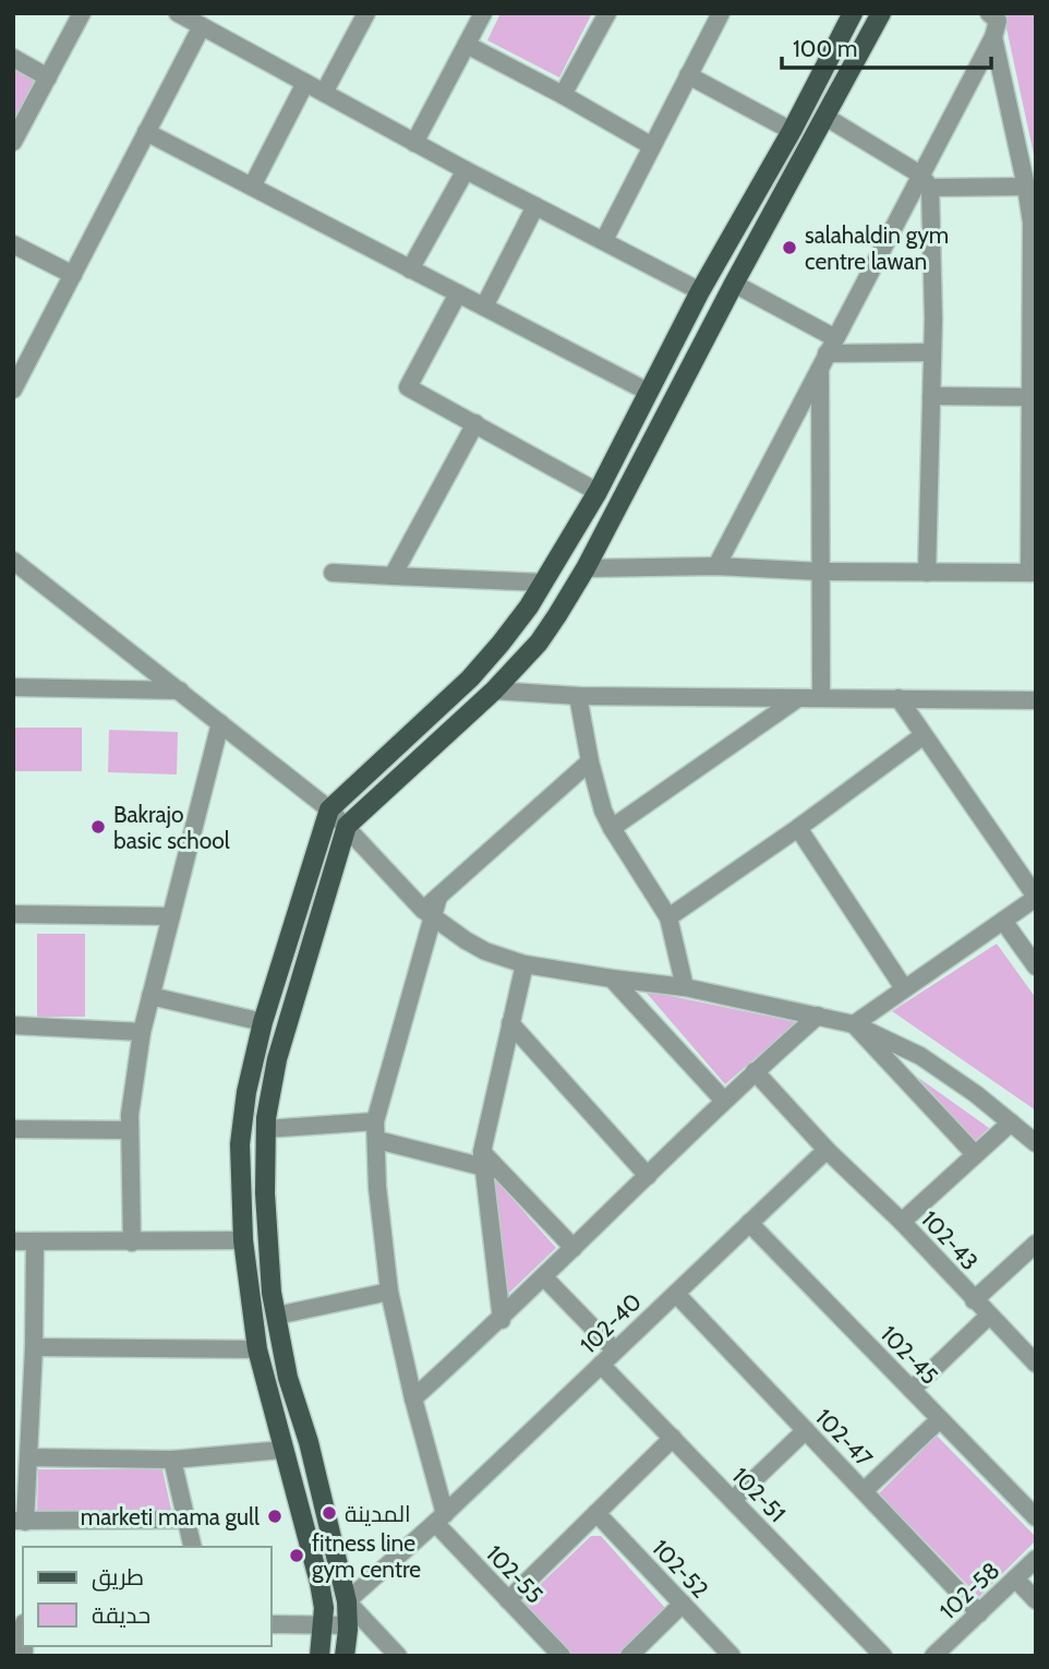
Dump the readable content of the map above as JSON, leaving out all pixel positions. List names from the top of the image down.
{
  "streets": {
    "street": [
      "102-43",
      "102-40",
      "102-45",
      "102-47",
      "102-51",
      "102-52",
      "102-55",
      "102-58"
    ]
  },
  "crossings": [
    ["102-43", "102-40"],
    ["102-40", "102-45"],
    ["102-40", "102-47"],
    ["102-40", "102-51"],
    ["102-40", "102-55"],
    ["102-47", "102-58"]
  ],
  "places": [
    "salahaldin gym centre lawan",
    "Bakrajo basic school",
    "المدينة",
    "marketi mama gull",
    "fitness line gym centre"
  ],
  "legend": ["طريق", "حديقة"],
  "scale_bar": "100 m"
}
